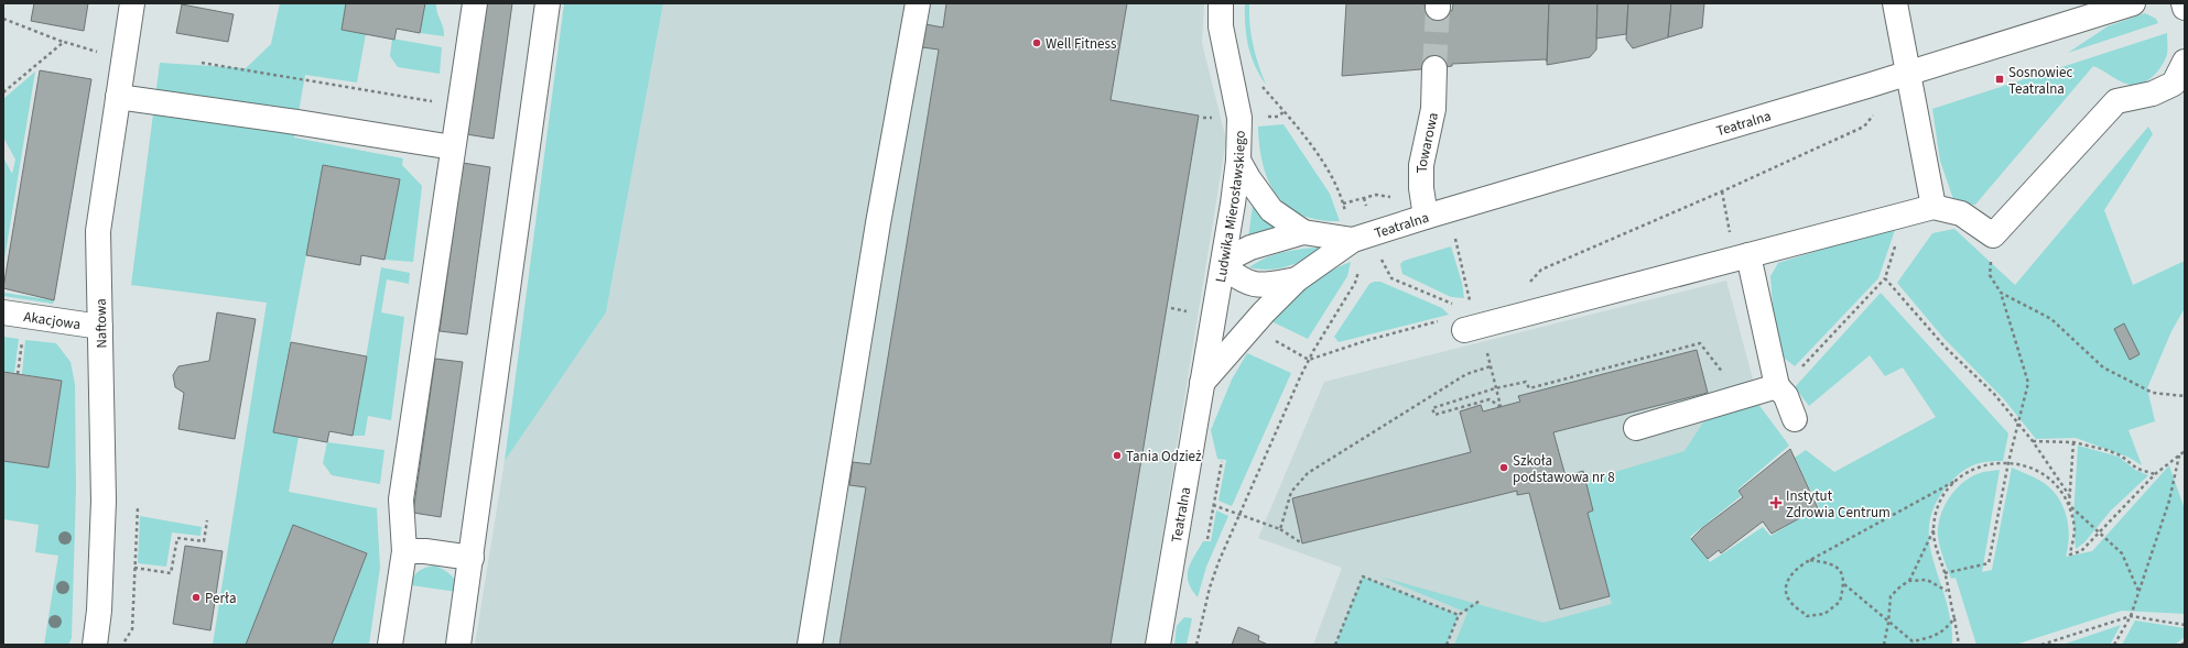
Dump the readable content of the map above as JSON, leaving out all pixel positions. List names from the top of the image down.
{
  "streets": {
    "street": [
      "Teatralna",
      "Towarowa",
      "Ludwika Mierosławskiego",
      "Akacjowa",
      "Naftowa"
    ]
  },
  "crossings": [
    ["Teatralna", "Towarowa"],
    ["Teatralna", "Ludwika Mierosławskiego"],
    ["Akacjowa", "Naftowa"]
  ],
  "places": {
    "other": [
      "Well Fitness",
      "Tania Odzież",
      "Szkoła podstawowa nr 8",
      "Perła"
    ],
    "transit": ["Sosnowiec Teatralna"],
    "health": ["Instytut Zdrowia Centrum"]
  }
}
